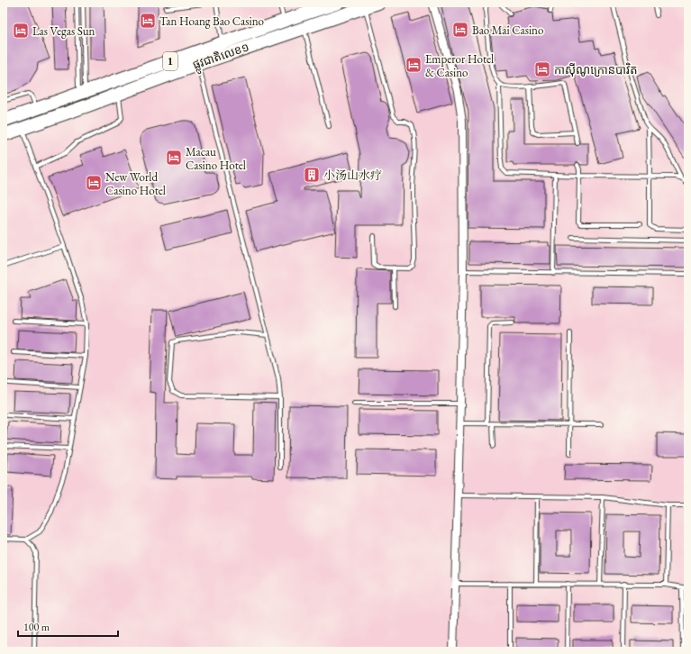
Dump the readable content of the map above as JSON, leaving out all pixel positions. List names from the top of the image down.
{
  "streets": {
    "highway": ["ផ្លូវជាតិលេខ១", "1"]
  },
  "places": {
    "hotel": [
      "Tan Hoang Bao Casino",
      "Bao Mai Casino",
      "Las Vegas Sun",
      "Emperor Hotel & Casino",
      "កាស៊ីណូក្រោនបាវិត",
      "Macau Casino Hotel",
      "New World Casino Hotel"
    ],
    "building": ["小汤山水疗"]
  },
  "scale_bar": "100 m"
}
